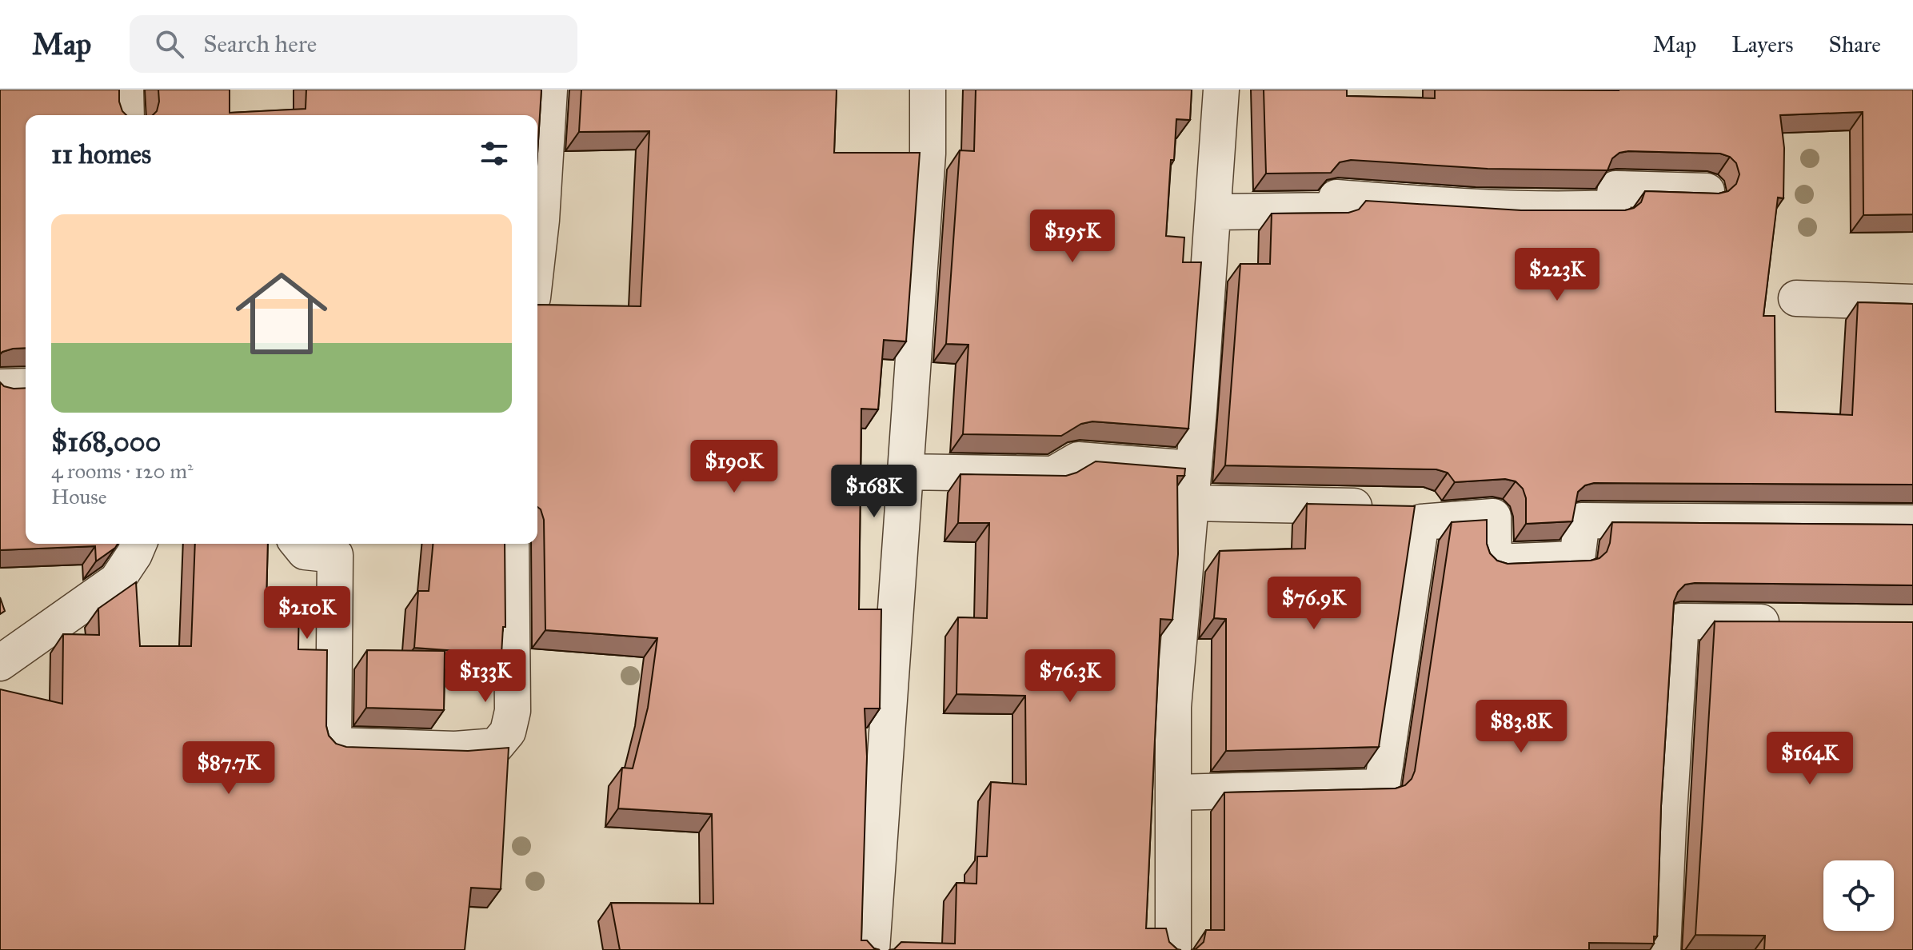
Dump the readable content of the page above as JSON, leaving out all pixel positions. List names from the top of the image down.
{
  "page": {
    "header": "Map",
    "search": "Search here",
    "nav": ["Map", "Layers", "Share"],
    "heading": "11 homes",
    "list": [
      {
        "name": "$168,000",
        "note": "4 rooms · 120 m² · House"
      }
    ],
    "price": [
      "$195K",
      "$223K",
      "$190K",
      "$168K",
      "$76.9K",
      "$210K",
      "$133K",
      "$76.3K",
      "$83.8K",
      "$164K",
      "$87.7K"
    ]
  }
}
